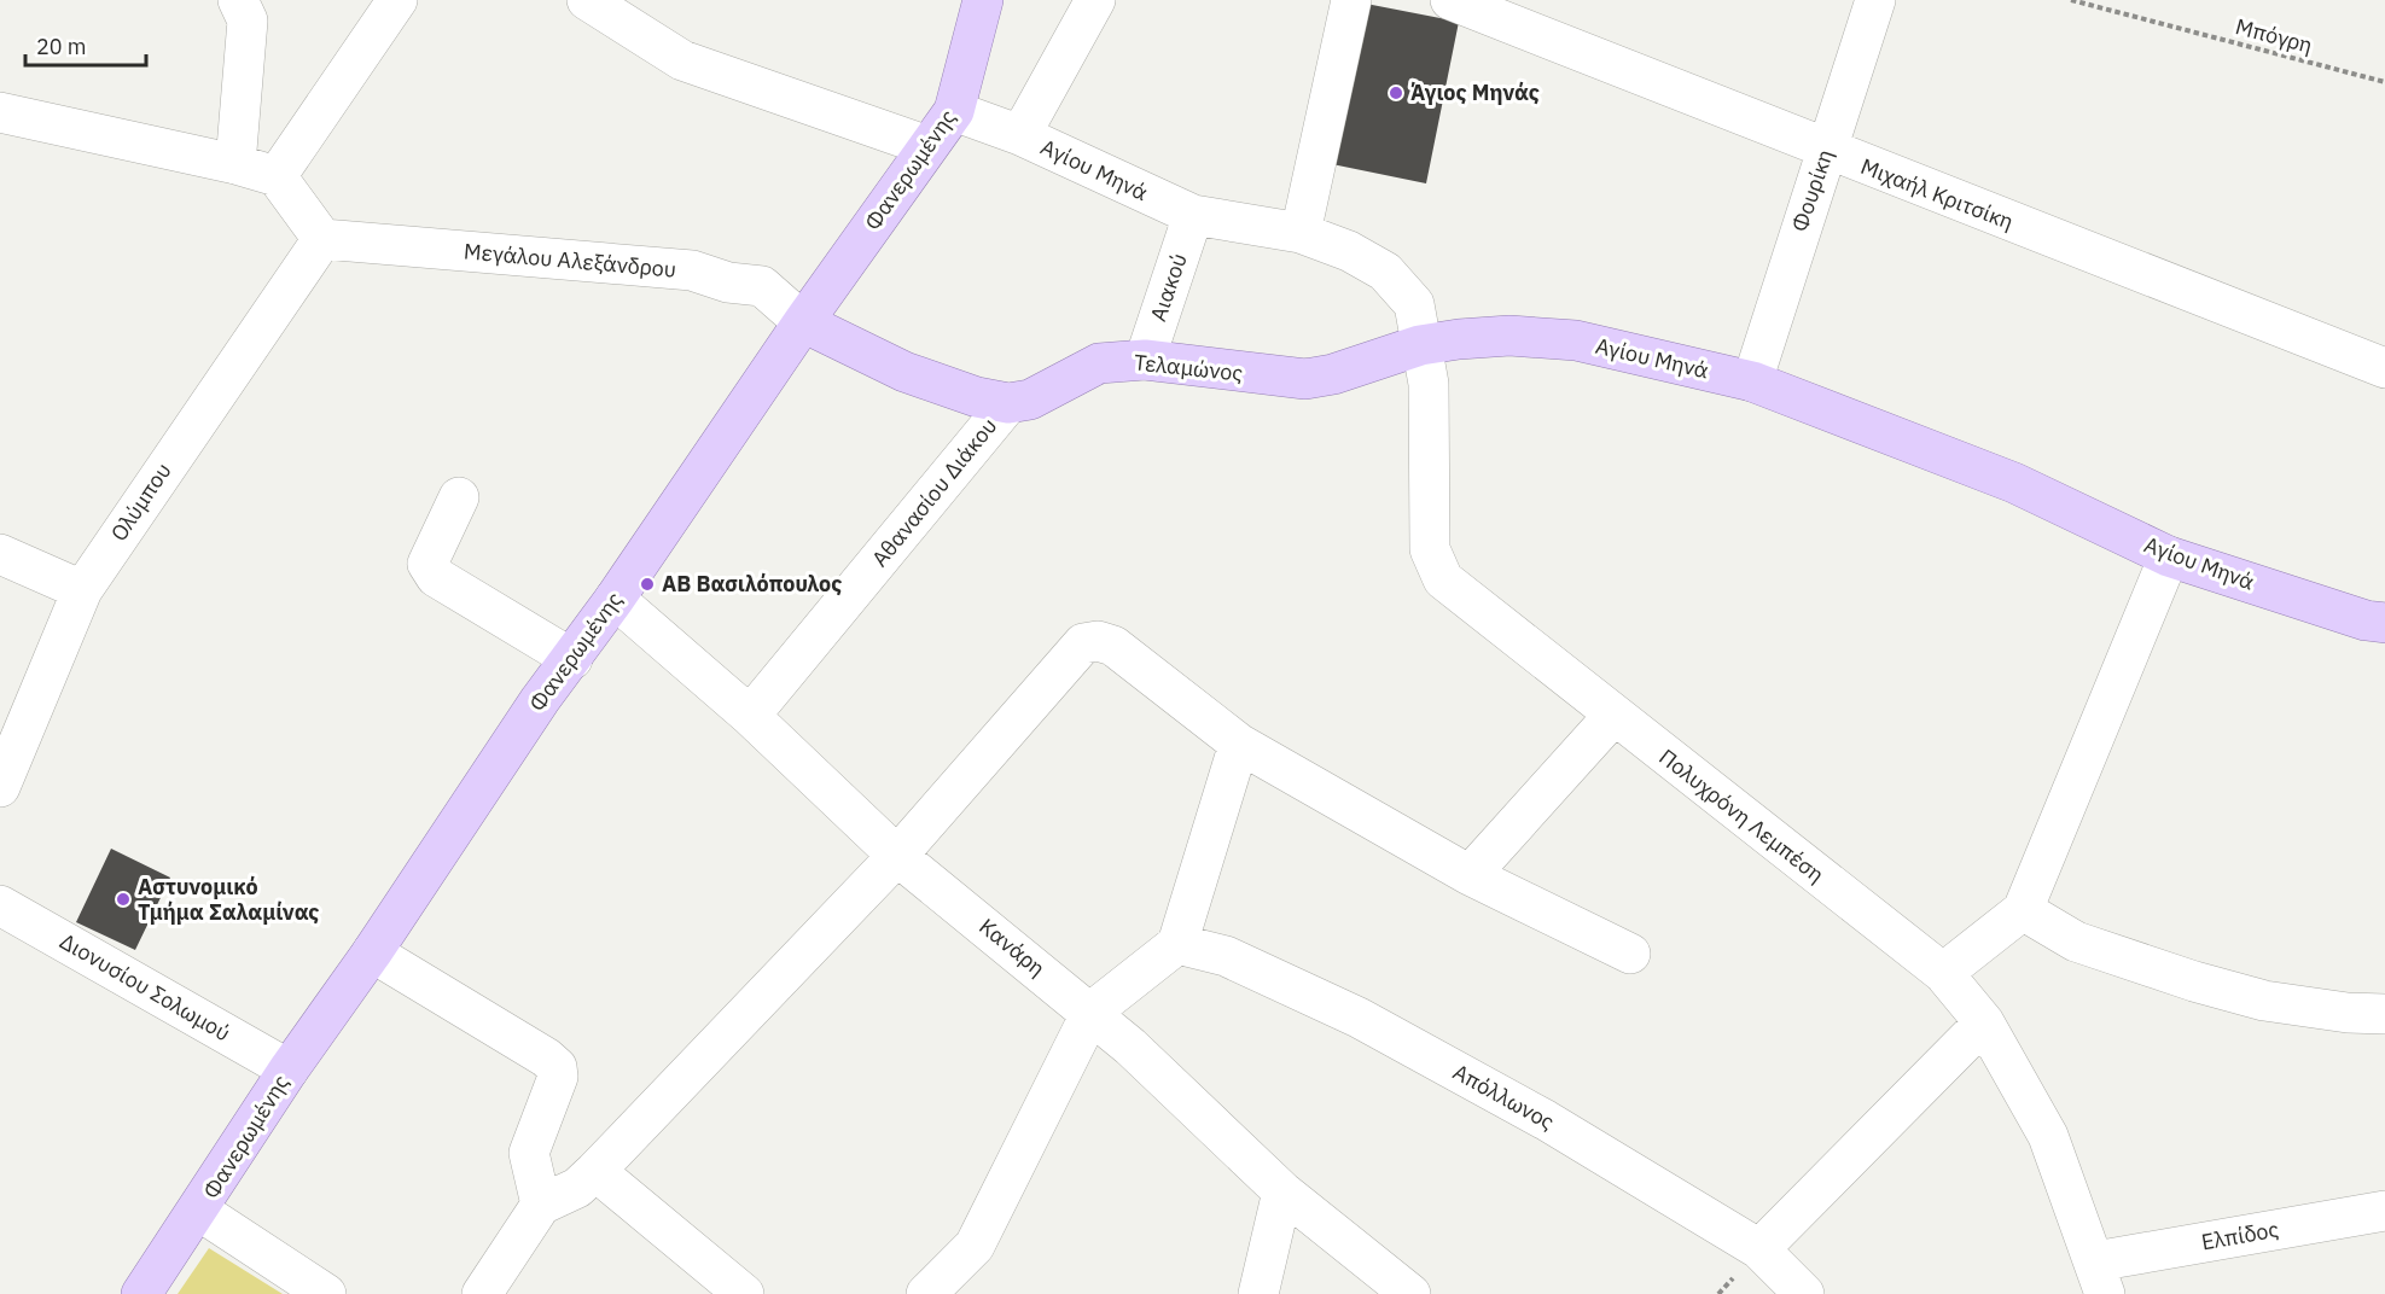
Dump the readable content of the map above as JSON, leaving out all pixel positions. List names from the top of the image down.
{
  "streets": {
    "main road": ["Φανερωμένης", "Αγίου Μηνά", "Τελαμώνος"],
    "street": [
      "Φουρίκη",
      "Μιχαήλ Κριτσίκη",
      "Μεγάλου Αλεξάνδρου",
      "Αιακού",
      "Αθανασίου Διάκου",
      "Ολύμπου",
      "Πολυχρόνη Λεμπέση",
      "Κανάρη",
      "Διονυσίου Σολωμού",
      "Απόλλωνος",
      "Ελπίδος"
    ],
    "path": ["Μπόγρη"]
  },
  "crossings": [
    ["Φανερωμένης", "Αγίου Μηνά"],
    ["Φανερωμένης", "Μεγάλου Αλεξάνδρου"],
    ["Φανερωμένης", "Κανάρη"],
    ["Φανερωμένης", "Διονυσίου Σολωμού"],
    ["Αγίου Μηνά", "Φουρίκη"],
    ["Αγίου Μηνά", "Αιακού"],
    ["Αγίου Μηνά", "Τελαμώνος"],
    ["Αγίου Μηνά", "Πολυχρόνη Λεμπέση"],
    ["Φουρίκη", "Μιχαήλ Κριτσίκη"],
    ["Μεγάλου Αλεξάνδρου", "Ολύμπου"],
    ["Αιακού", "Τελαμώνος"],
    ["Τελαμώνος", "Αθανασίου Διάκου"],
    ["Τελαμώνος", "Πολυχρόνη Λεμπέση"],
    ["Αθανασίου Διάκου", "Κανάρη"],
    ["Πολυχρόνη Λεμπέση", "Ελπίδος"]
  ],
  "places": ["Άγιος Μηνάς", "ΑΒ Βασιλόπουλος", "Αστυνομικό Τμήμα Σαλαμίνας"],
  "scale_bar": "20 m"
}
